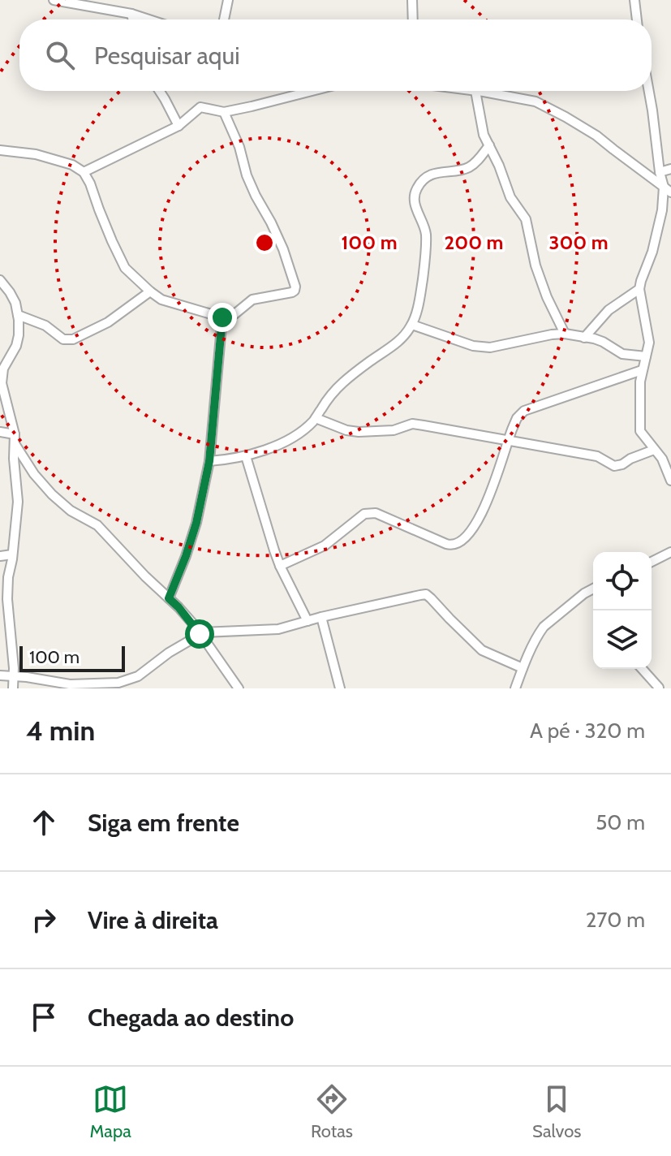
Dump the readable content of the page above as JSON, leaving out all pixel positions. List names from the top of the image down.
{
  "scale_bar": "100 m",
  "page": {
    "search": "Pesquisar aqui",
    "scale": "100 m",
    "heading": ["4 min", "A pé · 320 m"],
    "list": [
      ["Siga em frente", "50 m"],
      ["Vire à direita", "270 m"],
      "Chegada ao destino"
    ],
    "nav": ["Mapa", "Rotas", "Salvos"]
  },
  "rings": ["100 m", "200 m", "300 m"]
}
